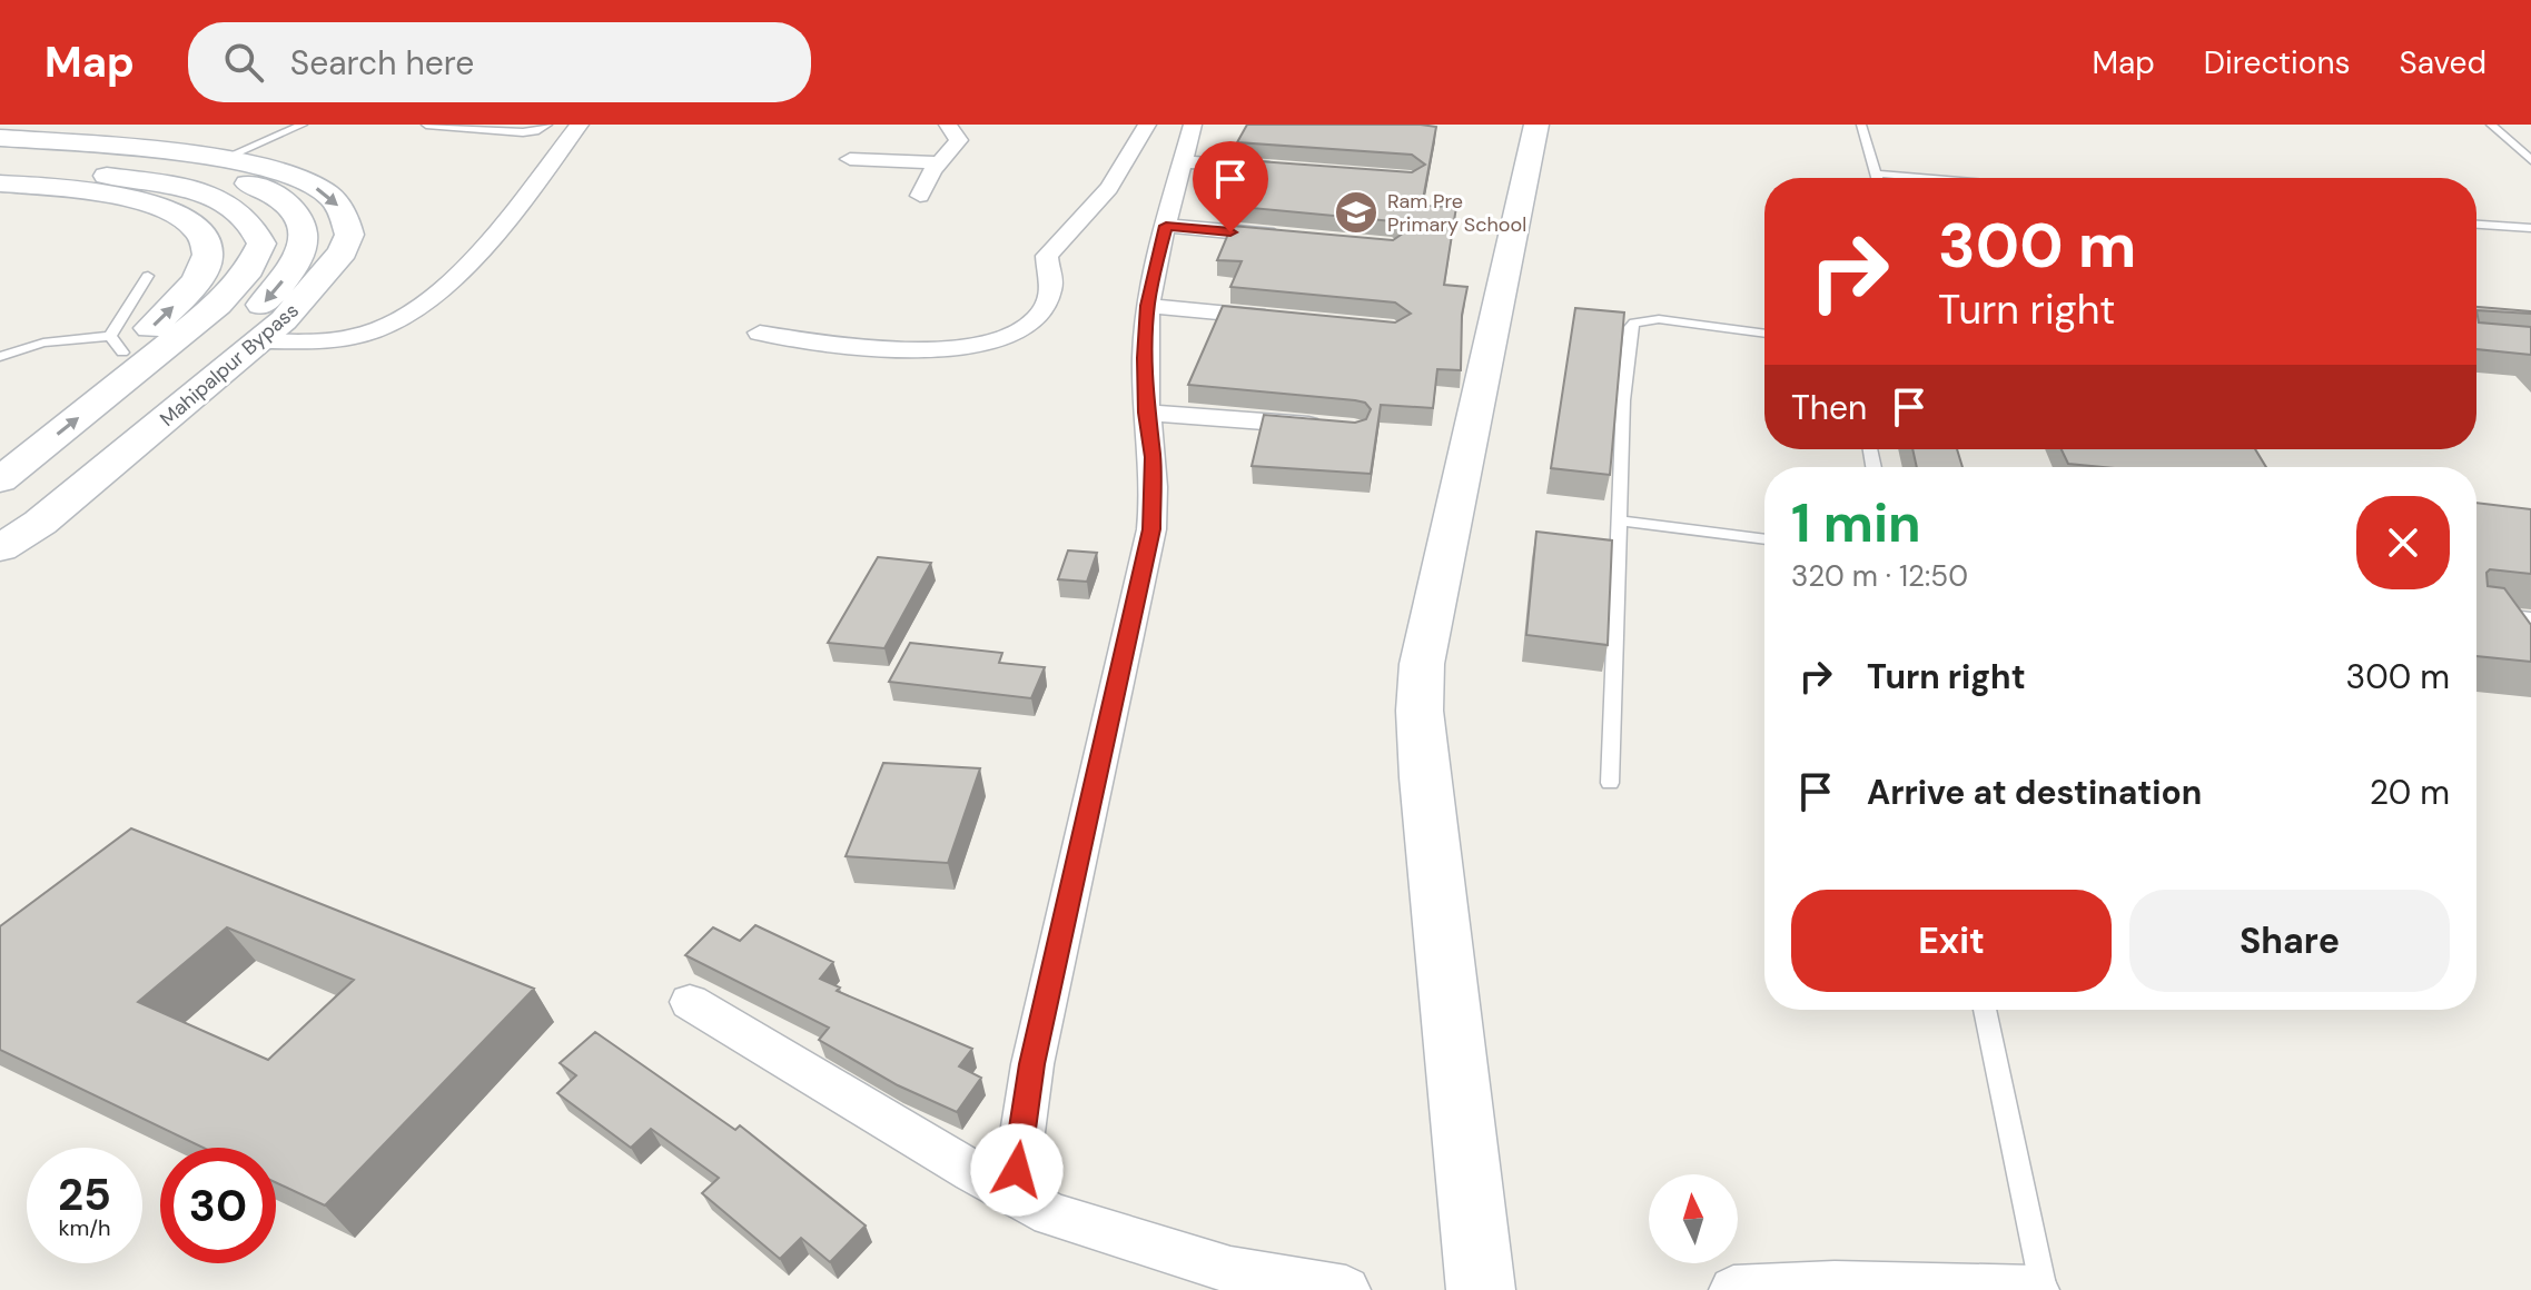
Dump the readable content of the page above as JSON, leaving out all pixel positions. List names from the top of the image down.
{
  "streets": {
    "street": ["Mahipalpur Bypass"]
  },
  "places": {
    "school or university": ["Ram Pre Primary School"]
  },
  "north": "top",
  "page": {
    "header": "Map",
    "search": "Search here",
    "nav": ["Map", "Directions", "Saved"],
    "turn": ["300 m", "Turn right"],
    "then": "Then",
    "heading": ["1 min", "320 m · 12:50"],
    "list": [
      {
        "name": "Turn right",
        "value": "300 m"
      },
      {
        "name": "Arrive at destination",
        "value": "20 m"
      }
    ],
    "buttons": ["Exit", "Share"],
    "speed": "25 km/h",
    "limit": "30"
  }
}
